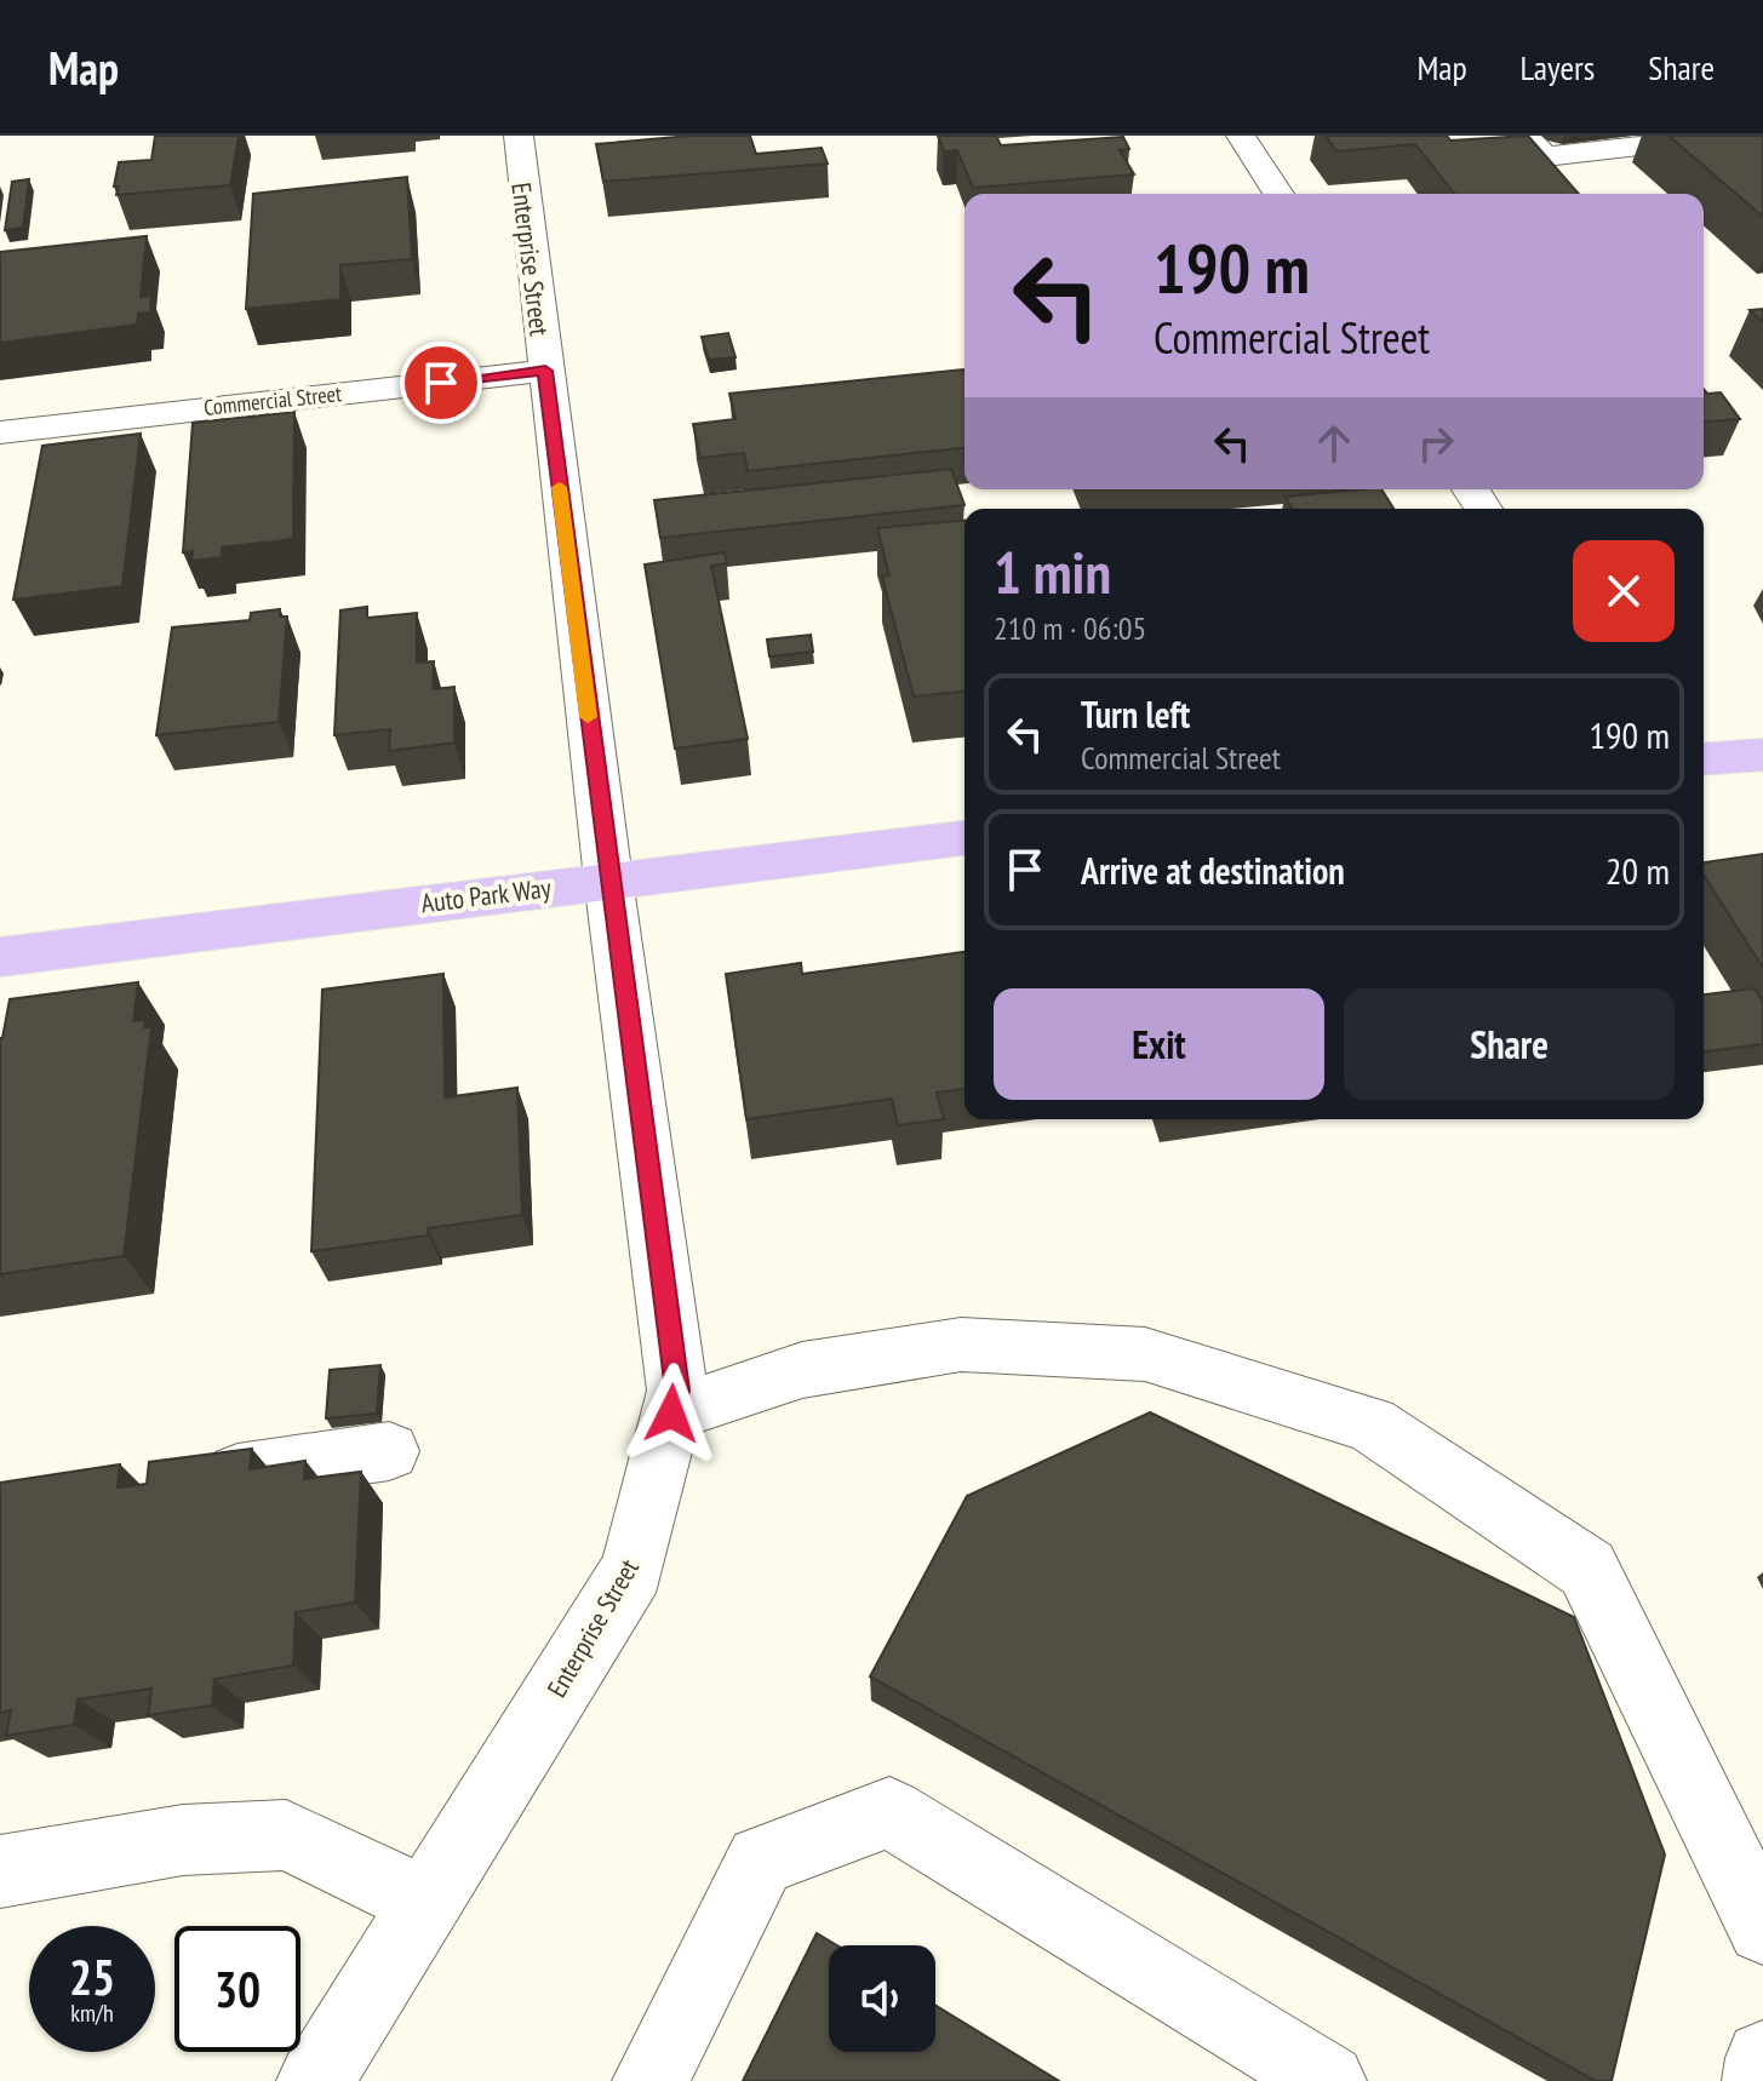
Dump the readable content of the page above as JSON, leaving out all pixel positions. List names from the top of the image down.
{
  "streets": {
    "main road": ["Auto Park Way"],
    "street": ["Enterprise Street", "Commercial Street"]
  },
  "crossings": [
    ["Enterprise Street", "Commercial Street"],
    ["Enterprise Street", "Auto Park Way"]
  ],
  "page": {
    "header": "Map",
    "nav": ["Map", "Layers", "Share"],
    "turn": ["190 m", "Commercial Street"],
    "heading": ["1 min", "210 m · 06:05"],
    "list": [
      {
        "name": "Turn left",
        "note": "Commercial Street",
        "value": "190 m"
      },
      {
        "name": "Arrive at destination",
        "value": "20 m"
      }
    ],
    "buttons": ["Exit", "Share"],
    "speed": "25 km/h",
    "limit": "30"
  }
}
